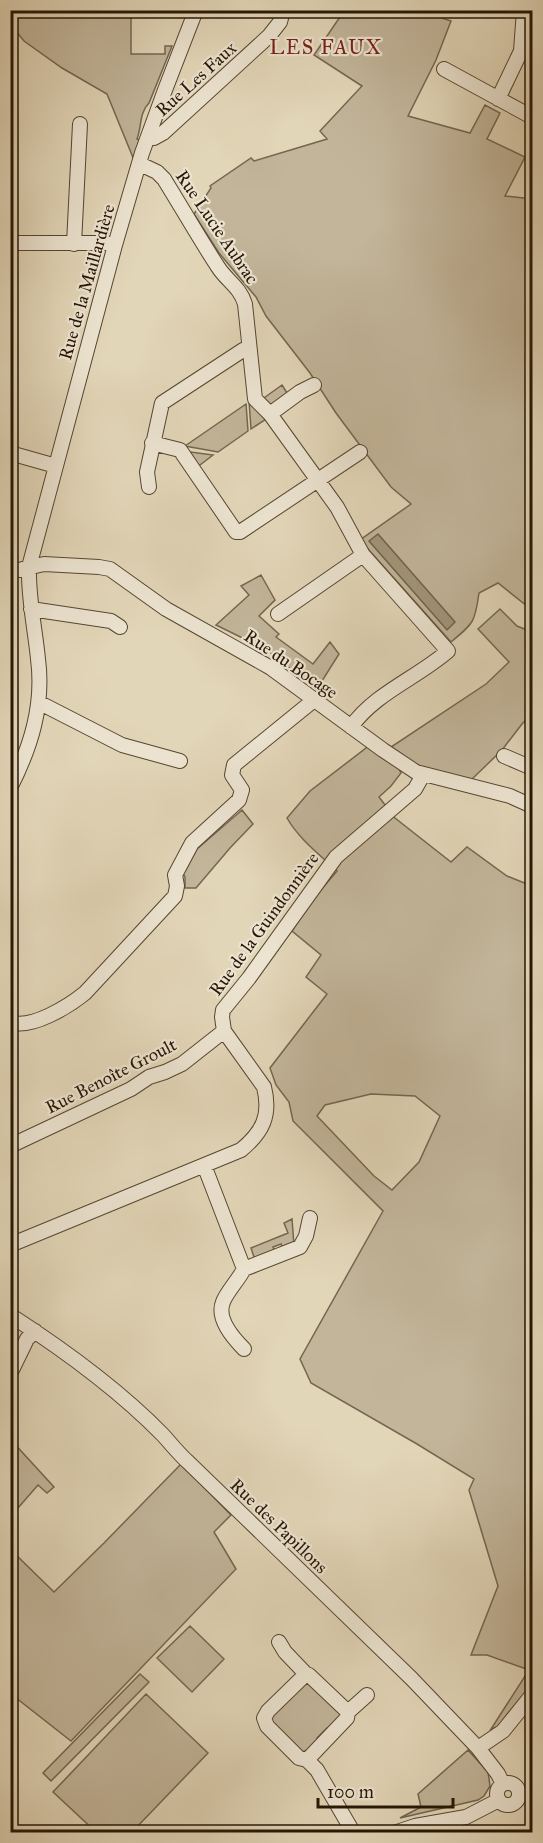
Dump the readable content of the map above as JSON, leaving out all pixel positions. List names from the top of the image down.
{
  "streets": {
    "street": [
      "Rue Les Faux",
      "Rue Lucie Aubrac",
      "Rue de la Maillardière",
      "Rue du Bocage",
      "Rue de la Guindonnière",
      "Rue Benoîte Groult",
      "Rue des Papillons"
    ]
  },
  "crossings": [
    ["Rue Les Faux", "Rue de la Maillardière"],
    ["Rue Lucie Aubrac", "Rue de la Maillardière"],
    ["Rue Lucie Aubrac", "Rue du Bocage"],
    ["Rue de la Maillardière", "Rue du Bocage"],
    ["Rue du Bocage", "Rue de la Guindonnière"],
    ["Rue de la Guindonnière", "Rue Benoîte Groult"]
  ],
  "districts": ["LES FAUX"],
  "scale_bar": "100 m"
}
